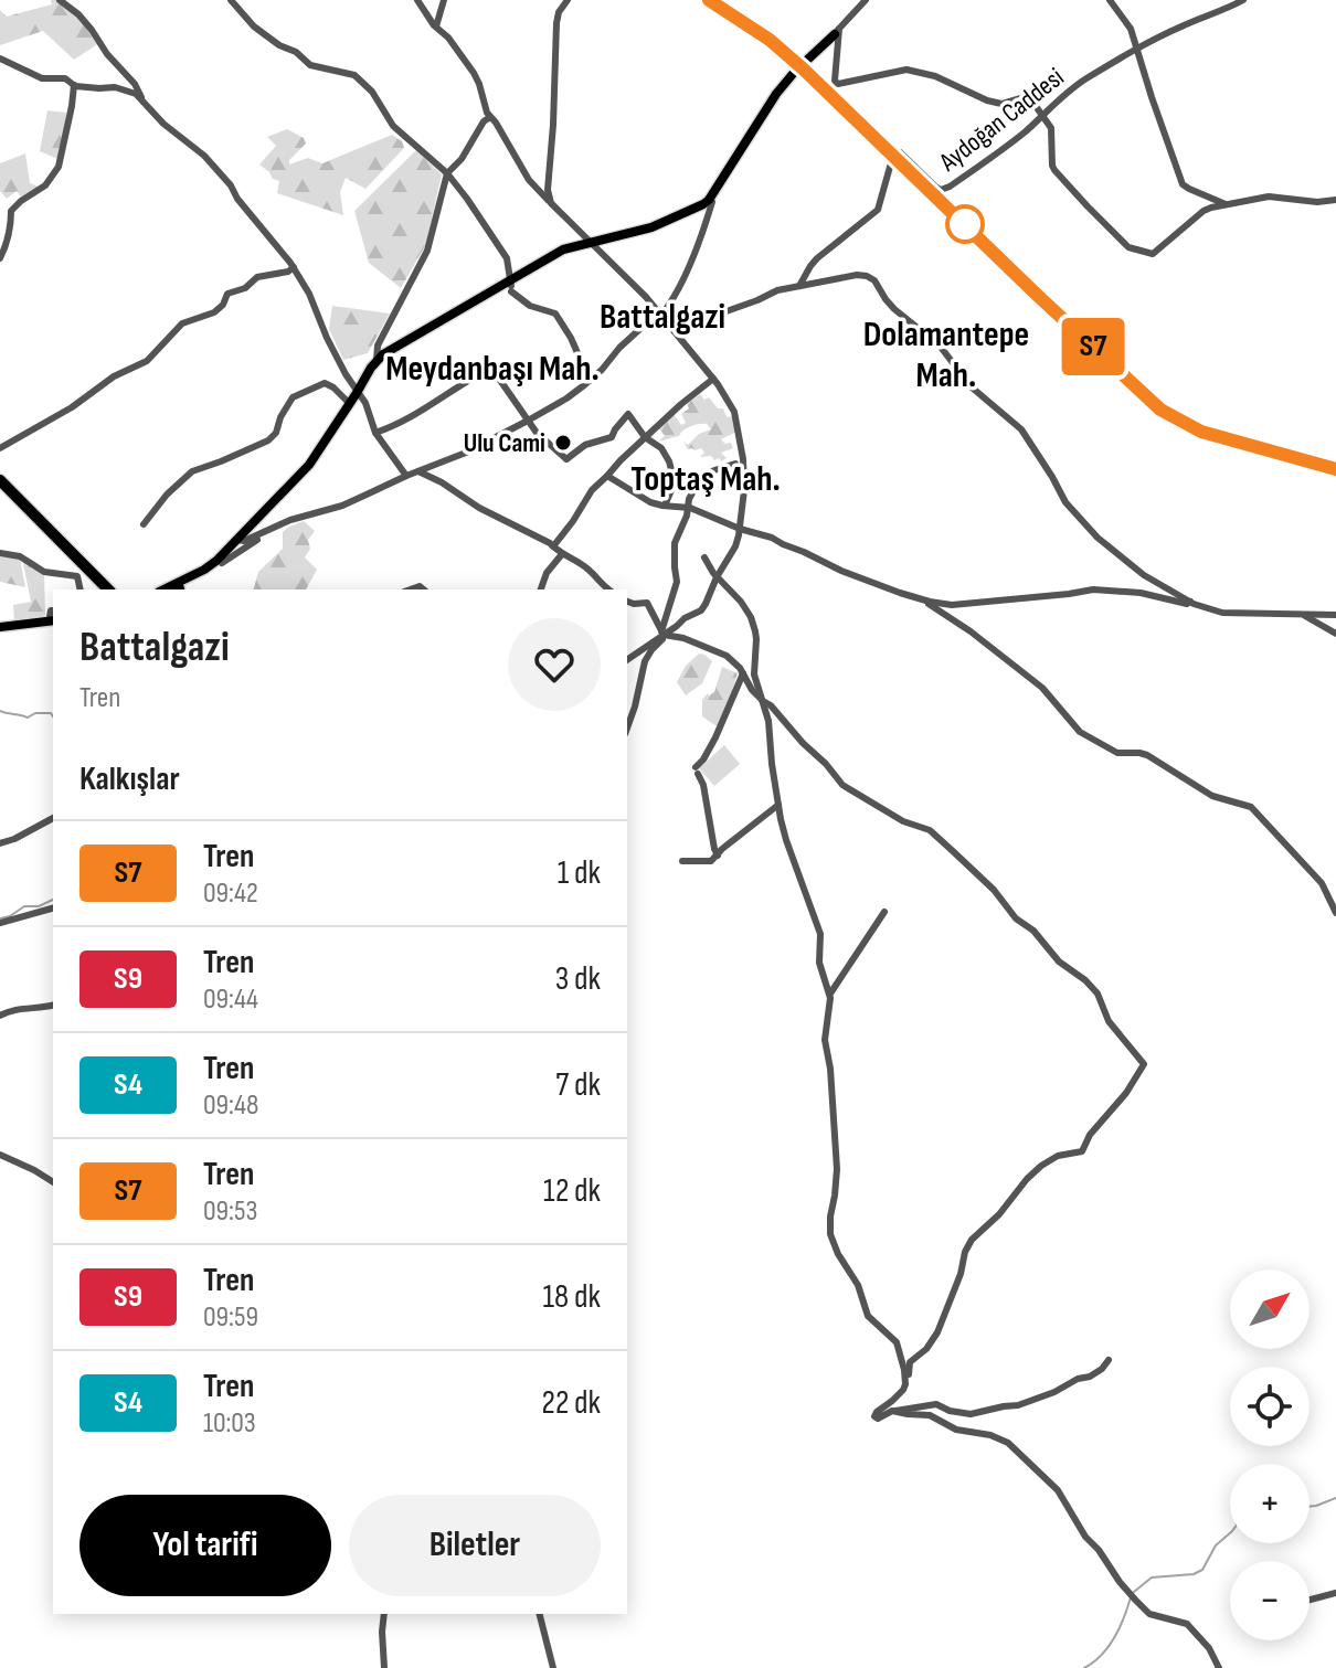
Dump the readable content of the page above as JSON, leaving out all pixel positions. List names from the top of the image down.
{
  "streets": {
    "street": ["Aydoğan Caddesi"]
  },
  "districts": [
    "Battalgazi",
    "Dolamantepe Mah.",
    "Meydanbaşı Mah.",
    "Toptaş Mah."
  ],
  "places": ["Ulu Cami"],
  "north": "top right",
  "page": {
    "on_map": "S7",
    "heading": [
      ["Battalgazi", "Tren"],
      "Kalkışlar"
    ],
    "list": [
      {
        "mark": "S7",
        "name": "Tren",
        "note": "09:42",
        "value": "1 dk"
      },
      {
        "mark": "S9",
        "name": "Tren",
        "note": "09:44",
        "value": "3 dk"
      },
      {
        "mark": "S4",
        "name": "Tren",
        "note": "09:48",
        "value": "7 dk"
      },
      {
        "mark": "S7",
        "name": "Tren",
        "note": "09:53",
        "value": "12 dk"
      },
      {
        "mark": "S9",
        "name": "Tren",
        "note": "09:59",
        "value": "18 dk"
      },
      {
        "mark": "S4",
        "name": "Tren",
        "note": "10:03",
        "value": "22 dk"
      }
    ],
    "map_buttons": ["+", "−"],
    "buttons": ["Yol tarifi", "Biletler"]
  }
}
